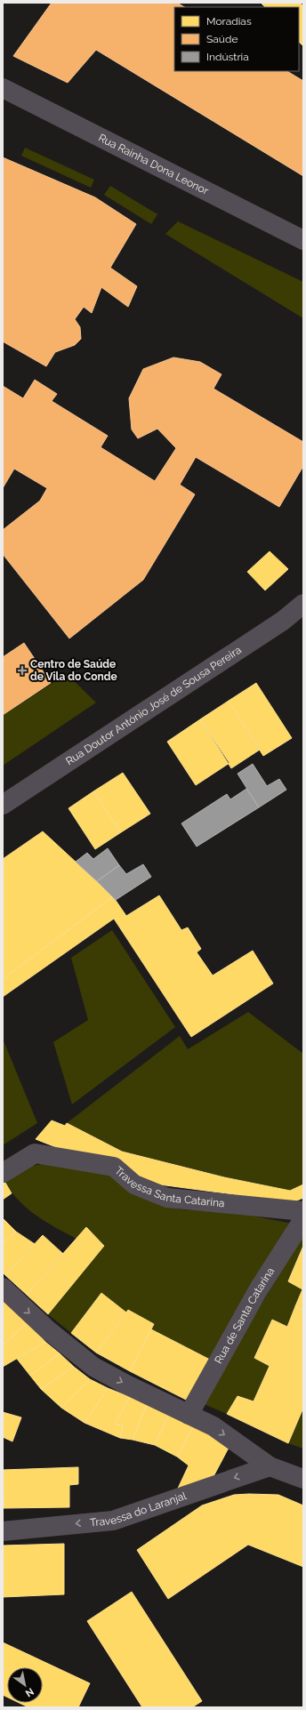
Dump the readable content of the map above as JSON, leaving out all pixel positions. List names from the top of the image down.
{
  "streets": {
    "street": [
      "Rua Rainha Dona Leonor",
      "Rua Doutor António José de Sousa Pereira",
      "Travessa Santa Catarina",
      "Rua de Santa Catarina",
      "Travessa do Laranjal"
    ]
  },
  "one_way": ["Travessa do Laranjal"],
  "places": {
    "health": ["Centro de Saúde de Vila do Conde"]
  },
  "legend": ["Moradias", "Saúde", "Indústria"],
  "north": "bottom right"
}
